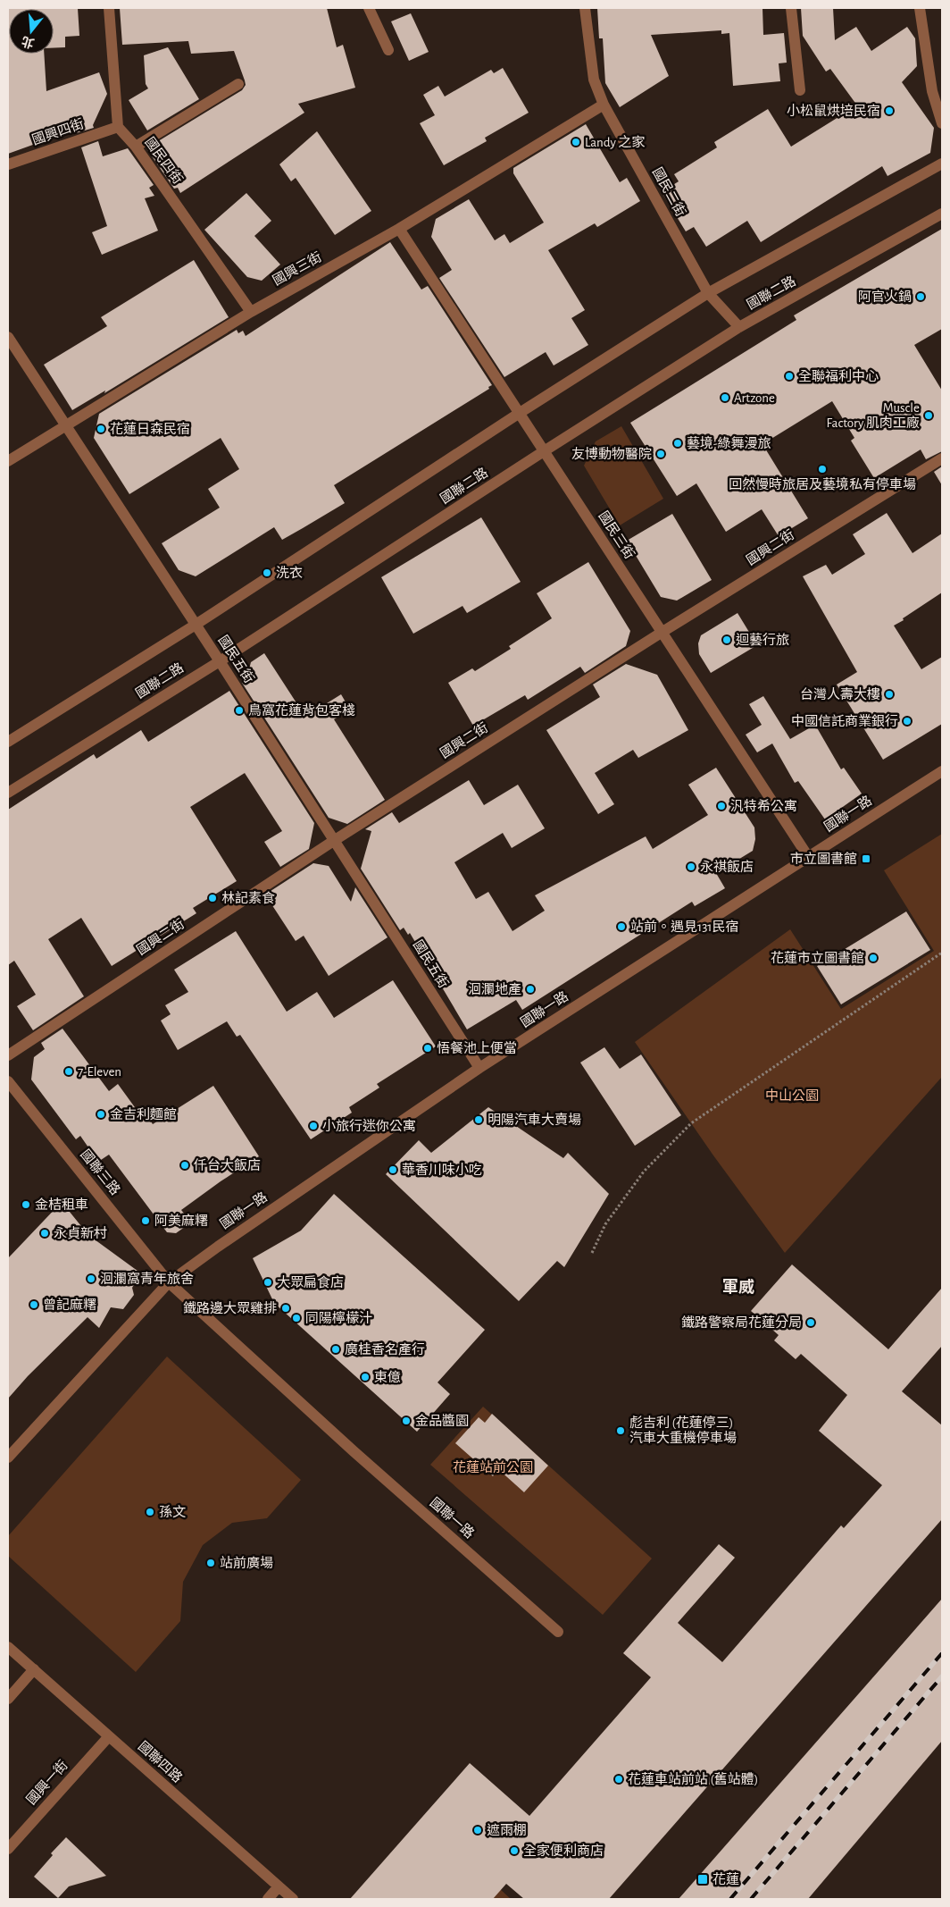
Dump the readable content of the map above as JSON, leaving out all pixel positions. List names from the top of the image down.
{
  "streets": {
    "street": [
      "國興四街",
      "國民四街",
      "國民二街",
      "國興三街",
      "國聯二路",
      "國民三街",
      "國興二街",
      "國民五街",
      "國聯一路",
      "國聯三路",
      "國聯四路",
      "國興一街"
    ]
  },
  "crossings": [
    ["國興四街", "國民四街"],
    ["國民四街", "國興三街"],
    ["國民二街", "國興三街"],
    ["國民二街", "國聯二路"],
    ["國興三街", "國民三街"],
    ["國興三街", "國民五街"],
    ["國聯二路", "國民三街"],
    ["國聯二路", "國民五街"],
    ["國民三街", "國興二街"],
    ["國民三街", "國聯一路"],
    ["國興二街", "國民五街"],
    ["國民五街", "國聯一路"],
    ["國聯一路", "國聯三路"],
    ["國聯四路", "國興一街"]
  ],
  "districts": ["軍威"],
  "parks": ["中山公園", "花蓮站前公園"],
  "places": {
    "other": [
      "小松鼠烘培民宿",
      "Landy 之家",
      "阿官火鍋",
      "全聯福利中心",
      "Artzone",
      "Muscle Factory 肌肉工廠",
      "花蓮日森民宿",
      "藝境-綠舞漫旅",
      "友博動物醫院",
      "回然慢時旅居及藝境私有停車場",
      "洗衣",
      "迴藝行旅",
      "台灣人壽大樓",
      "鳥窩花蓮背包客棧",
      "中國信託商業銀行",
      "汎特希公寓",
      "永祺飯店",
      "林記素食",
      "站前。遇見131民宿",
      "花蓮市立圖書館",
      "洄瀾地產",
      "悟餐池上便當",
      "7-Eleven",
      "金吉利麵館",
      "明陽汽車大賣場",
      "小旅行迷你公寓",
      "仟台大飯店",
      "華香川味小吃",
      "金桔租車",
      "阿美麻糬",
      "永貞新村",
      "洄瀾窩青年旅舍",
      "大眾扁食店",
      "曾記麻糬",
      "鐵路邊大眾雞排",
      "同陽檸檬汁",
      "鐵路警察局花蓮分局",
      "廣桂香名產行",
      "東億",
      "金品醬園",
      "彪吉利 (花蓮停三) 汽車大重機停車場",
      "孫文",
      "站前廣場",
      "花蓮車站前站 (舊站體)",
      "遮雨棚",
      "全家便利商店"
    ],
    "transit": ["市立圖書館", "花蓮"]
  },
  "north": "bottom"
}
